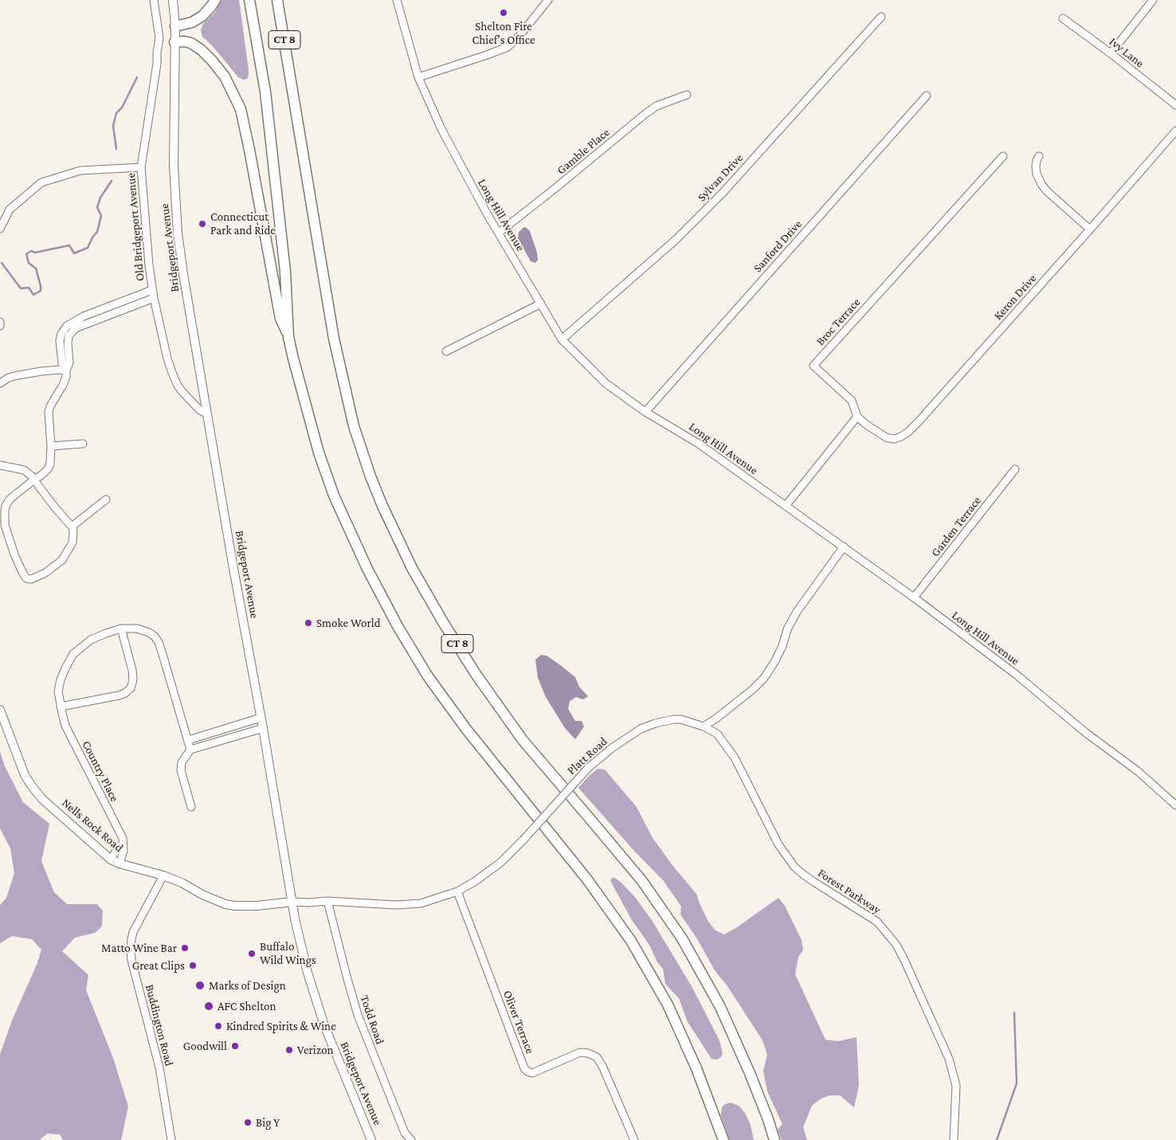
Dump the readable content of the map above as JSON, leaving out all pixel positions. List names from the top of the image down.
{
  "streets": {
    "highway": ["CT 8"],
    "main road": ["Bridgeport Avenue", "Nells Rock Road"],
    "street": [
      "Ivy Lane",
      "Gamble Place",
      "Sylvan Drive",
      "Long Hill Avenue",
      "Old Bridgeport Avenue",
      "Sanford Drive",
      "Keron Drive",
      "Broc Terrace",
      "Garden Terrace",
      "Platt Road",
      "Country Place",
      "Forest Parkway",
      "Todd Road",
      "Oliver Terrace",
      "Buddington Road"
    ]
  },
  "crossings": [
    ["Gamble Place", "Long Hill Avenue"],
    ["Sylvan Drive", "Long Hill Avenue"],
    ["Long Hill Avenue", "Sanford Drive"],
    ["Long Hill Avenue", "Garden Terrace"],
    ["Old Bridgeport Avenue", "Bridgeport Avenue"],
    ["Bridgeport Avenue", "Platt Road"],
    ["Bridgeport Avenue", "Nells Rock Road"],
    ["Keron Drive", "Broc Terrace"],
    ["Platt Road", "Nells Rock Road"],
    ["Platt Road", "Forest Parkway"],
    ["Platt Road", "Todd Road"],
    ["Platt Road", "Oliver Terrace"],
    ["Country Place", "Nells Rock Road"],
    ["Nells Rock Road", "Buddington Road"]
  ],
  "places": [
    "Shelton Fire Chief's Office",
    "Connecticut Park and Ride",
    "Smoke World",
    "Matto Wine Bar",
    "Buffalo Wild Wings",
    "Great Clips",
    "Marks of Design",
    "AFC Shelton",
    "Kindred Spirits & Wine",
    "Goodwill",
    "Verizon",
    "Big Y"
  ]
}
